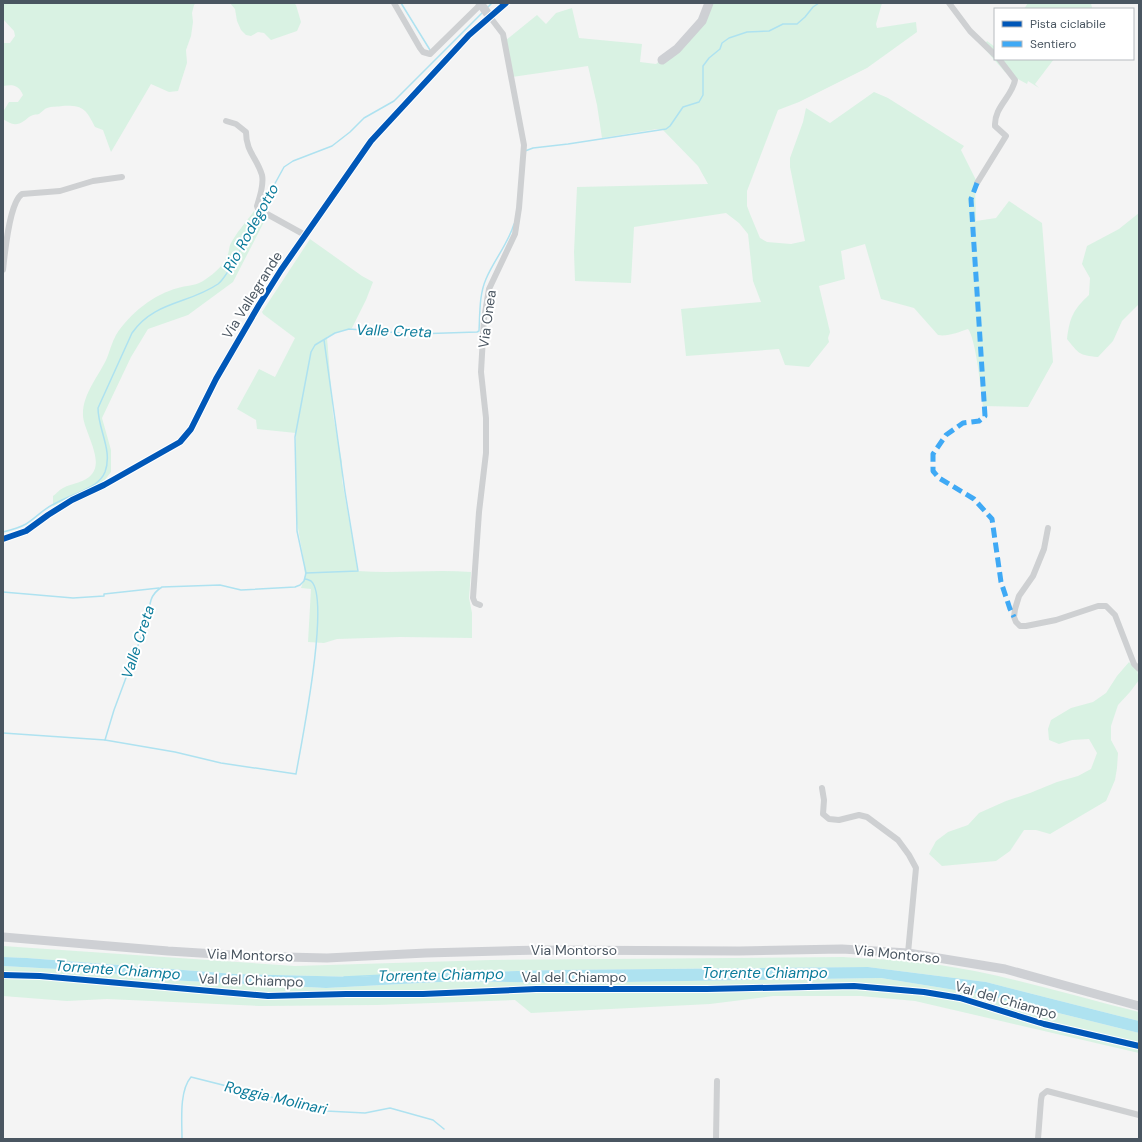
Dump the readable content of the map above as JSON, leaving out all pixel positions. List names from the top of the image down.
{
  "streets": {
    "main road": ["Via Montorso"],
    "street": ["Via Vallegrande", "Via Onea"],
    "cycle path": ["Val del Chiampo"]
  },
  "crossings": [
    ["Via Vallegrande", "Via Onea"]
  ],
  "water": [
    "Rio Rodegotto",
    "Valle Creta",
    "Torrente Chiampo",
    "Roggia Molinari"
  ],
  "legend": ["Pista ciclabile", "Sentiero"]
}
